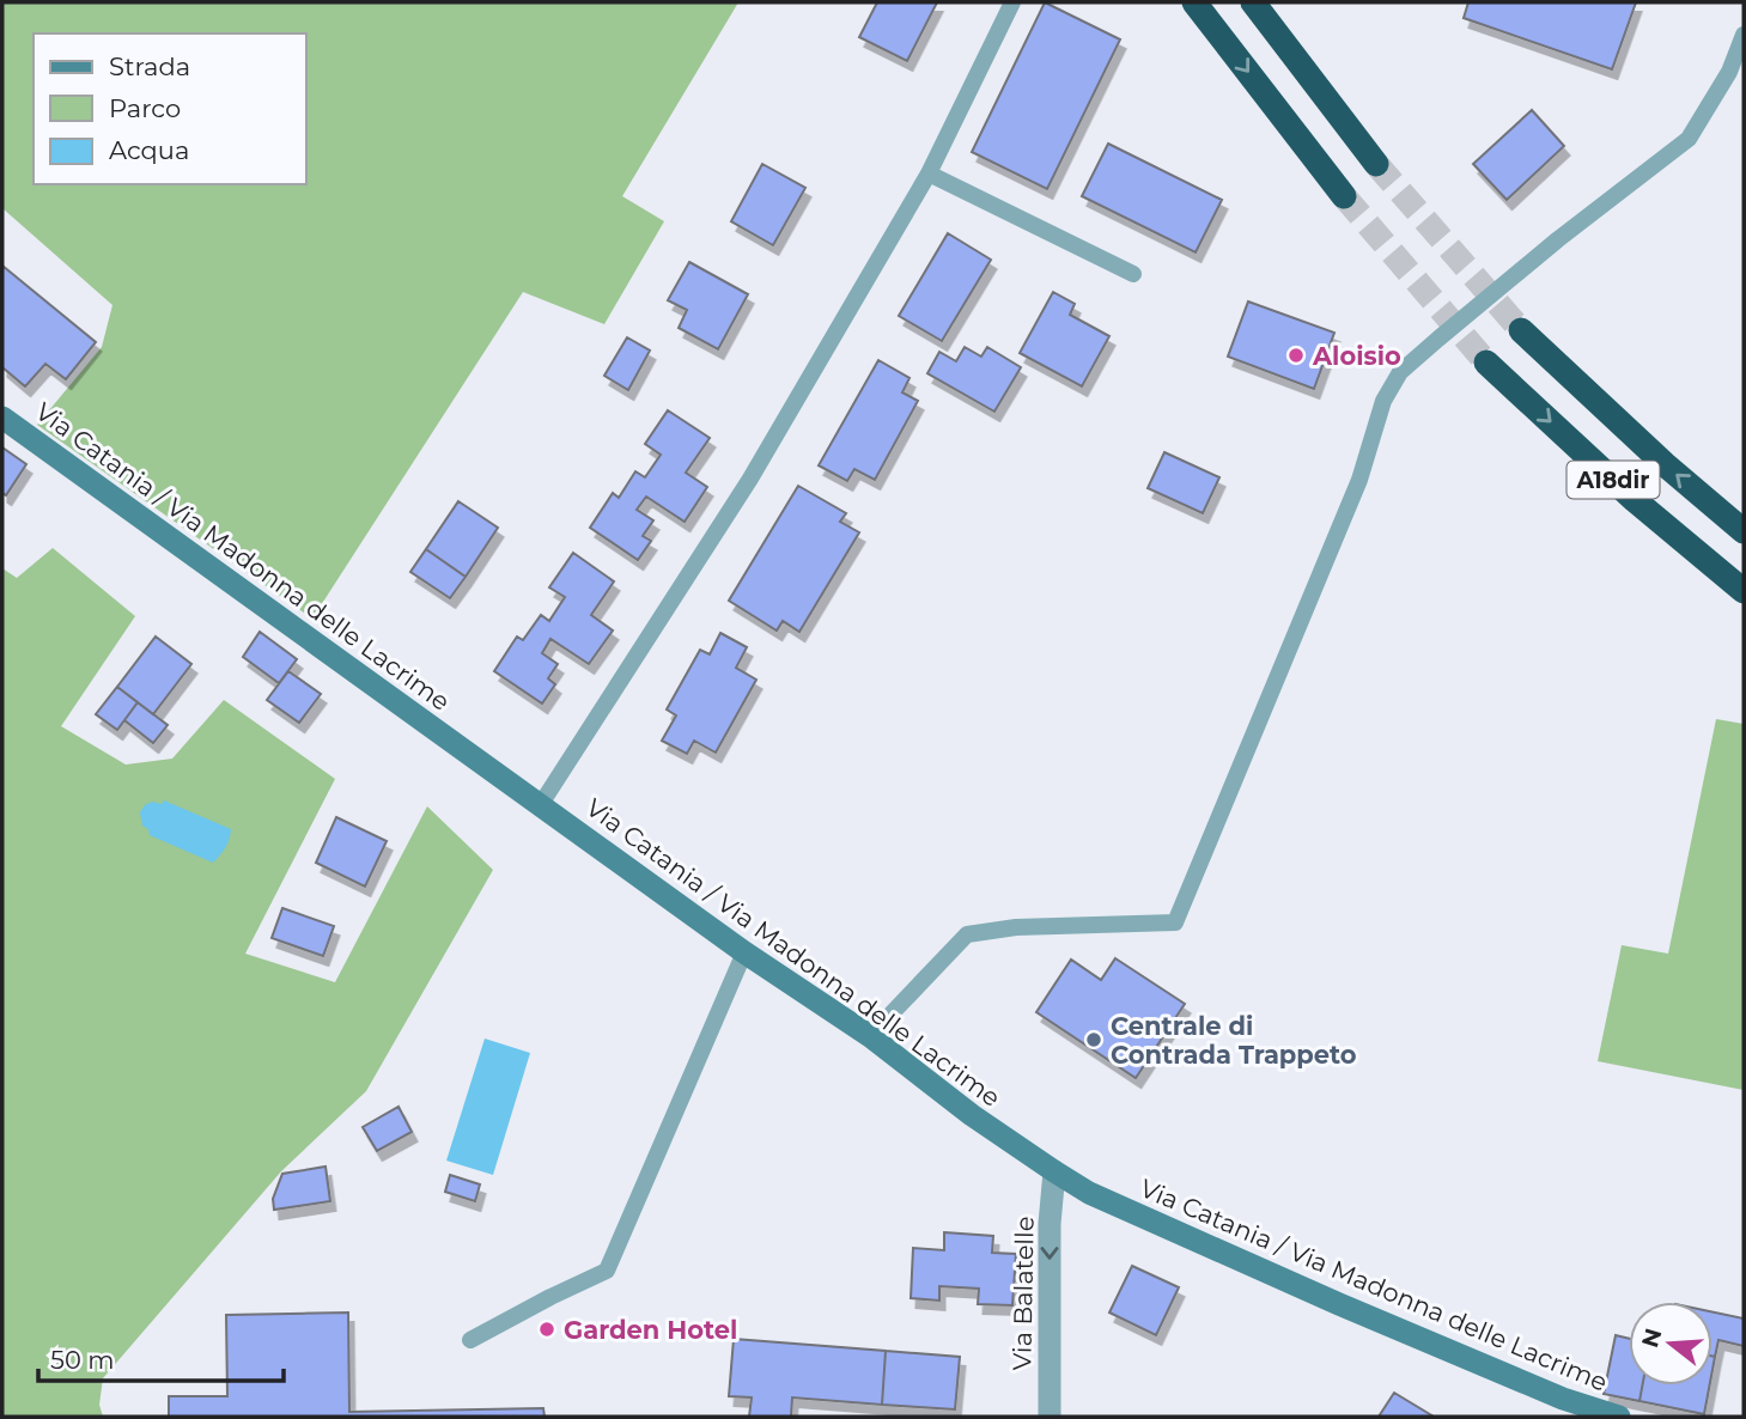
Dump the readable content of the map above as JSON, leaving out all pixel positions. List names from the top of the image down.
{
  "streets": {
    "highway": ["A18dir"],
    "main road": ["Via Catania / Via Madonna delle Lacrime"],
    "street": ["Via Balatelle"]
  },
  "crossings": [
    ["Via Catania / Via Madonna delle Lacrime", "Via Balatelle"]
  ],
  "one_way": ["Via Balatelle"],
  "places": ["Aloisio", "Centrale di Contrada Trappeto", "Garden Hotel"],
  "legend": ["Strada", "Parco", "Acqua"],
  "scale_bar": "50 m",
  "north": "left"
}
